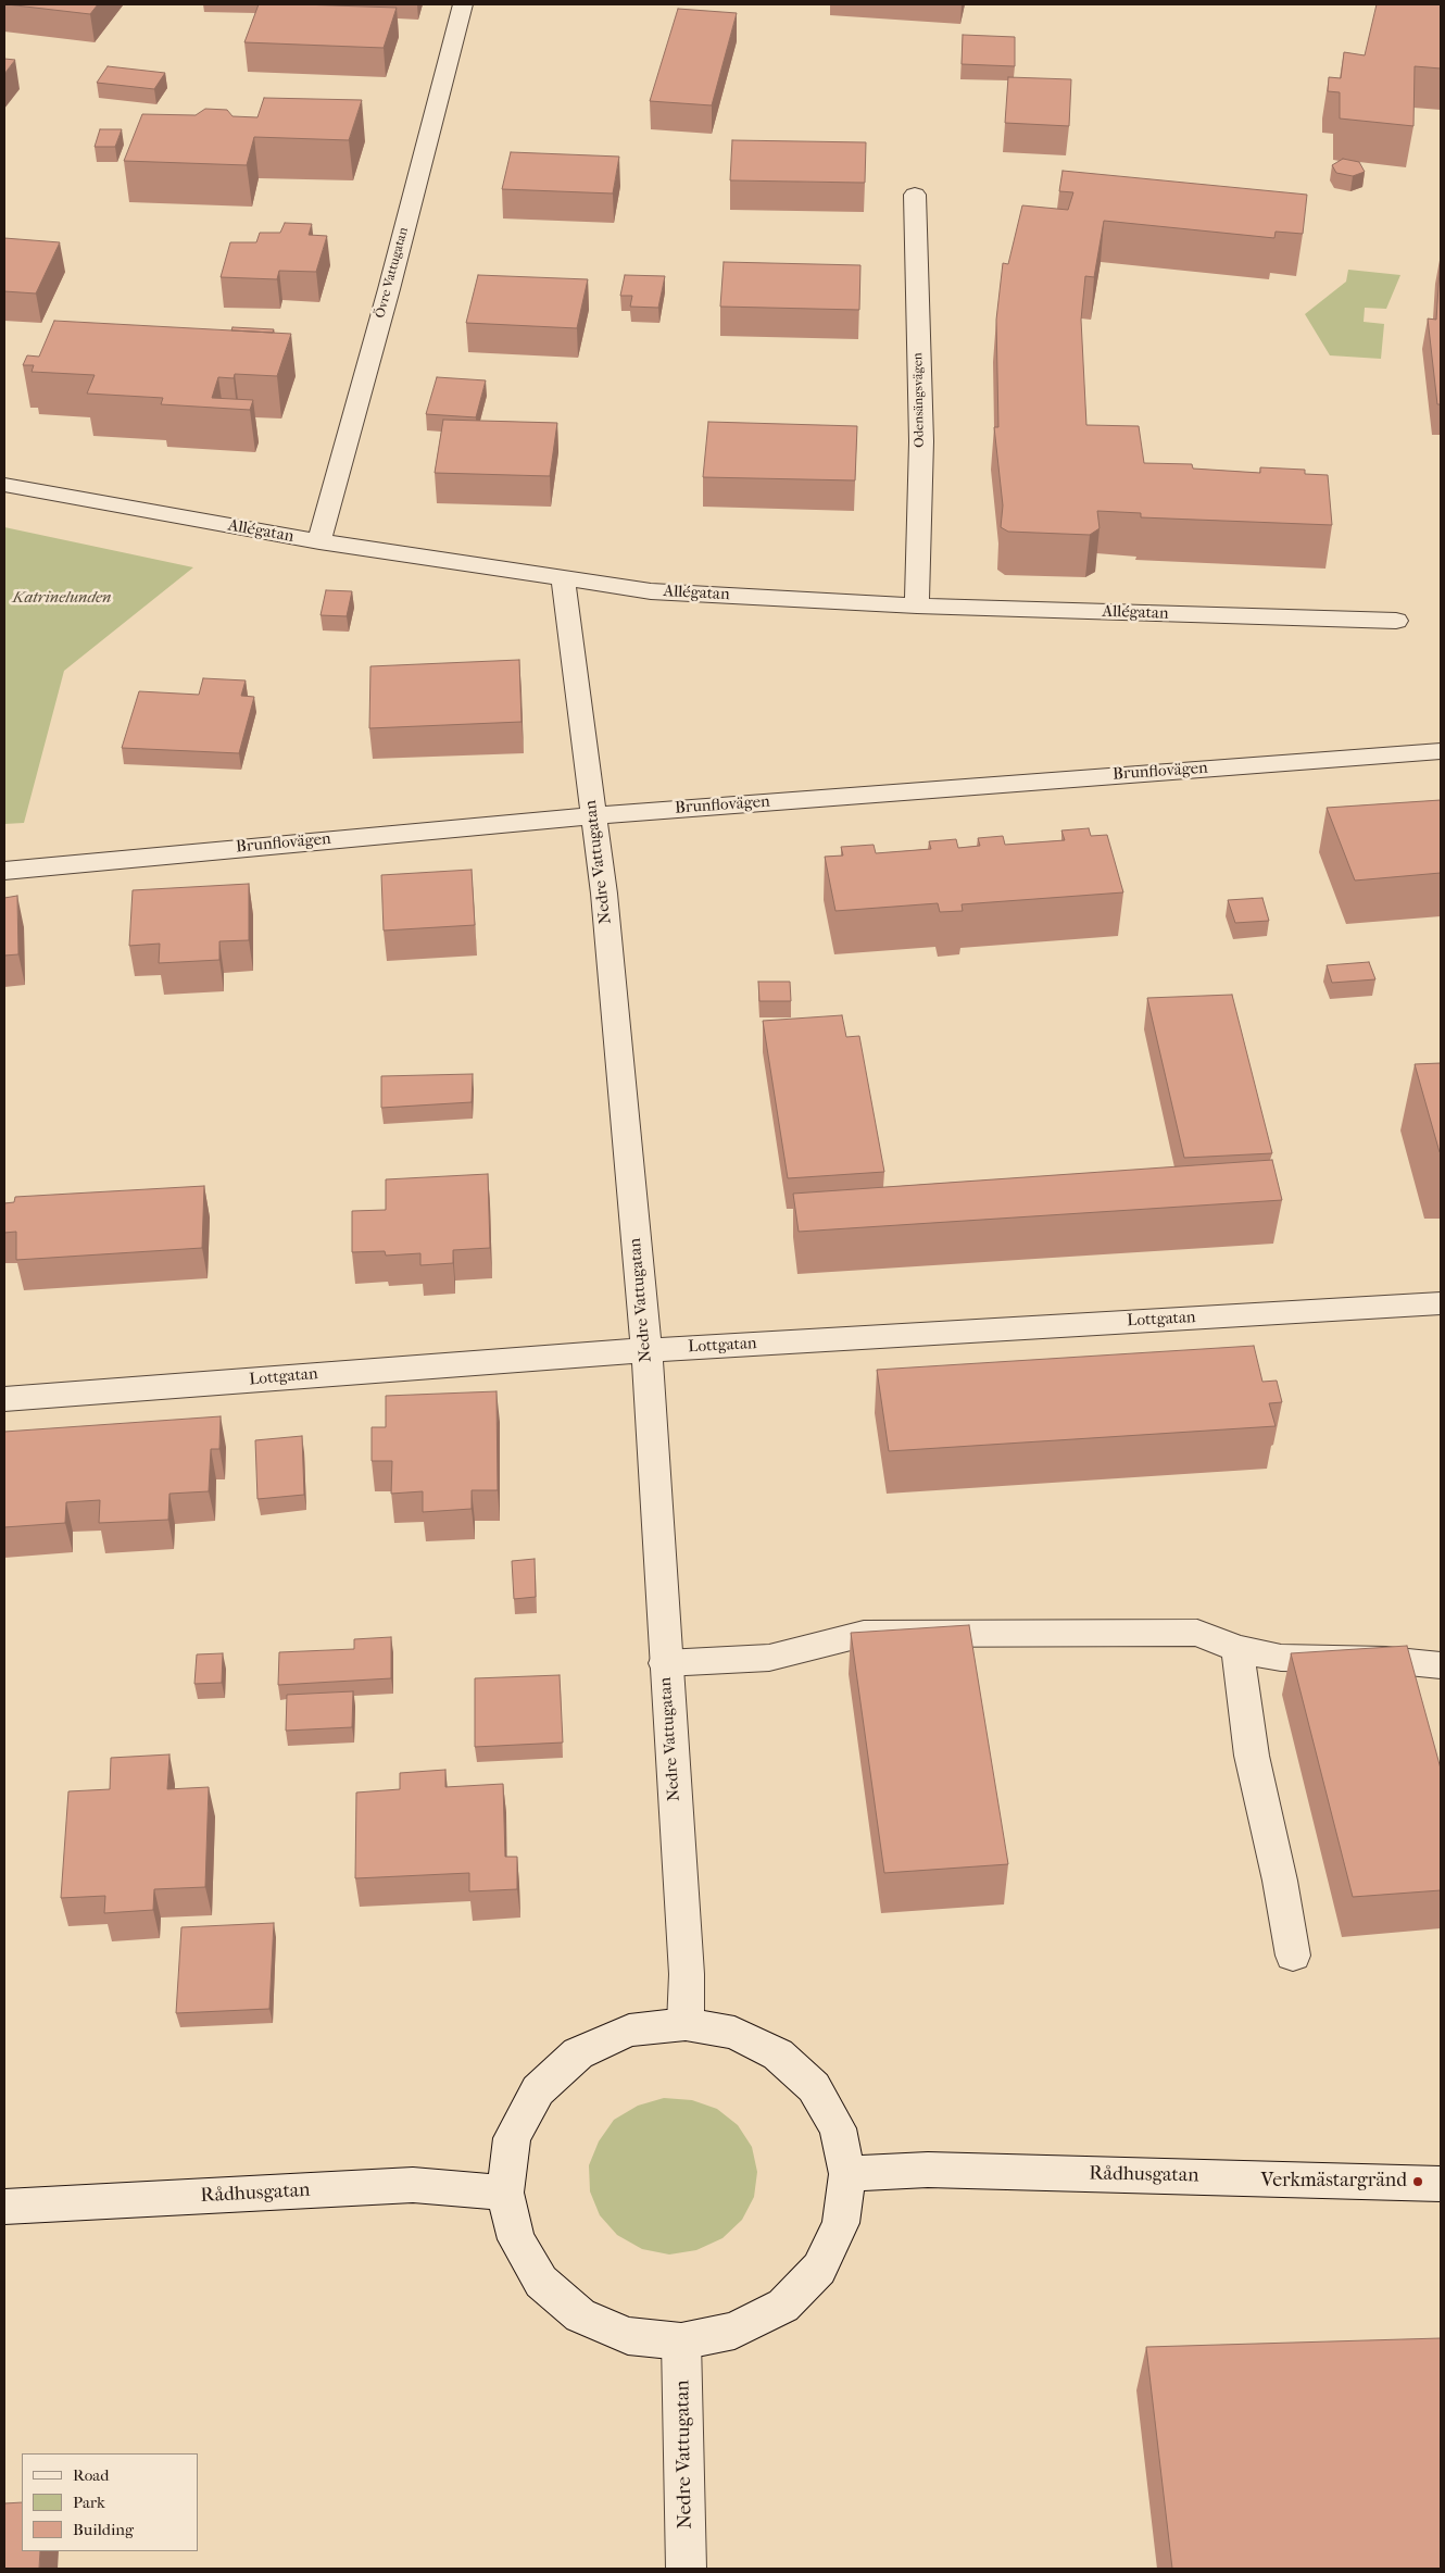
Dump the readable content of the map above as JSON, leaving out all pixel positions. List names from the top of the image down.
{
  "streets": {
    "street": [
      "Övre Vattugatan",
      "Odensängsvägen",
      "Allégatan",
      "Brunflovägen",
      "Nedre Vattugatan",
      "Lottgatan",
      "Rådhusgatan"
    ]
  },
  "crossings": [
    ["Övre Vattugatan", "Allégatan"],
    ["Odensängsvägen", "Allégatan"],
    ["Allégatan", "Nedre Vattugatan"],
    ["Brunflovägen", "Nedre Vattugatan"],
    ["Nedre Vattugatan", "Lottgatan"]
  ],
  "parks": ["Katrinelunden"],
  "places": ["Verkmästargränd"],
  "legend": ["Road", "Park", "Building"]
}
